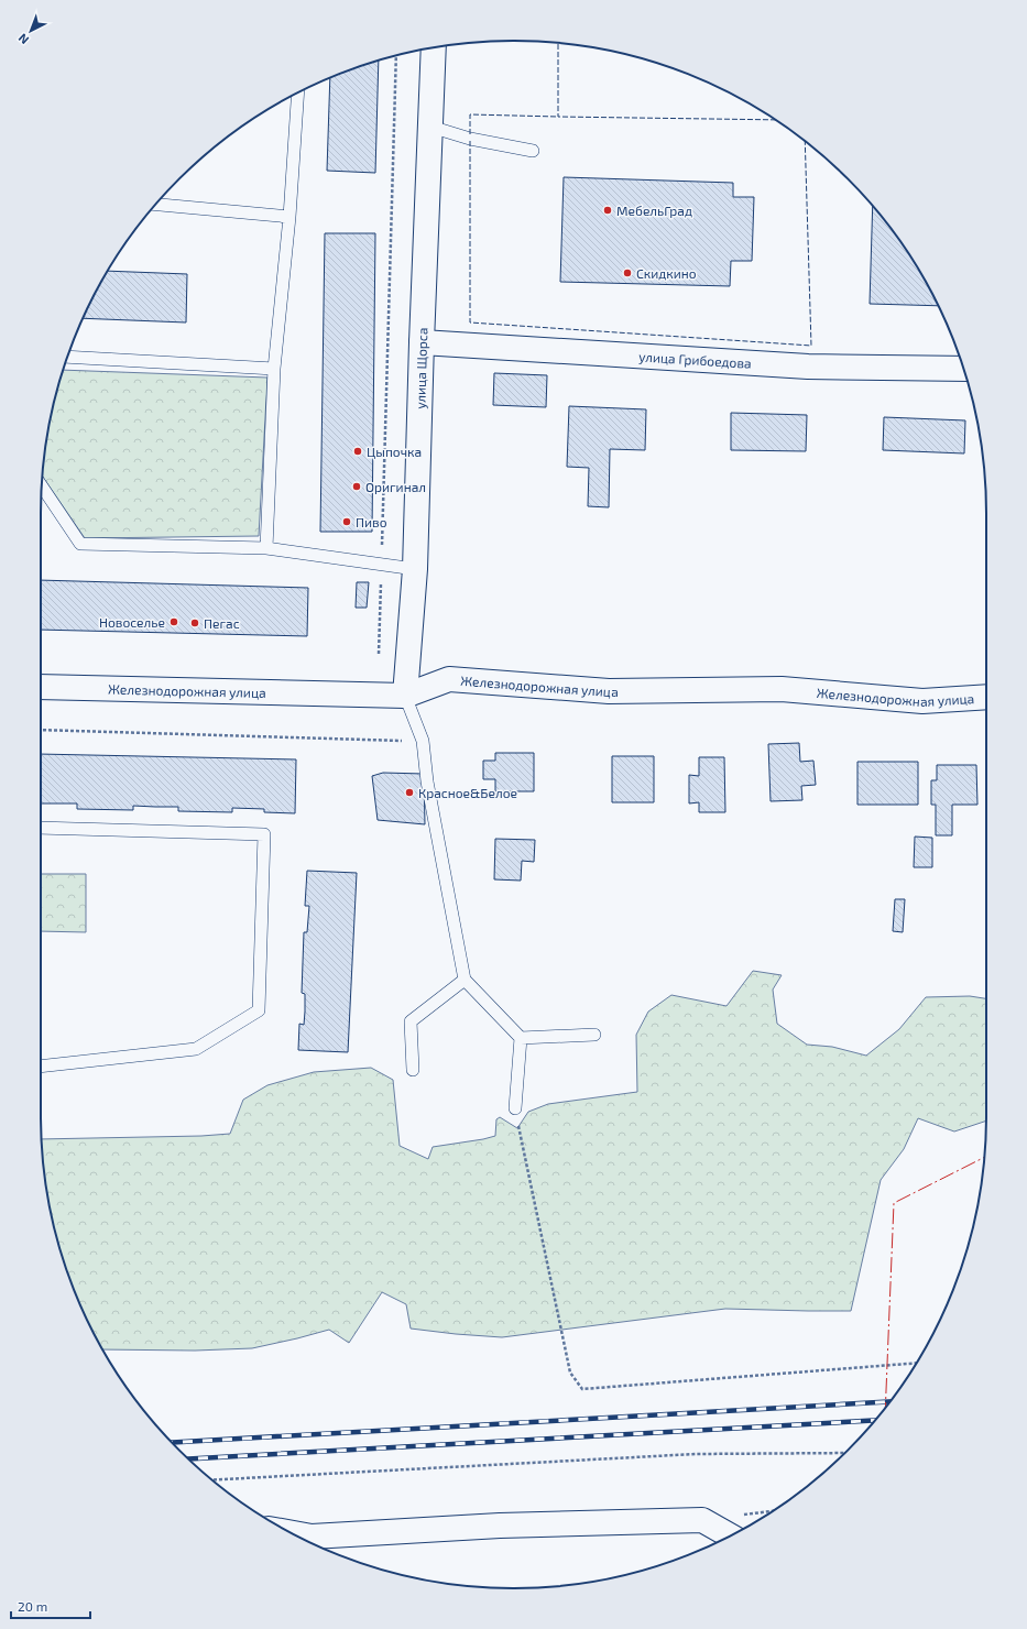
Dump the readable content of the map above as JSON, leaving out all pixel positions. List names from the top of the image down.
{
  "streets": {
    "street": ["улица Грибоедова", "улица Щорса", "Железнодорожная улица"]
  },
  "crossings": [
    ["улица Грибоедова", "улица Щорса"],
    ["улица Щорса", "Железнодорожная улица"]
  ],
  "places": [
    "МебельГрад",
    "Скидкино",
    "Цыпочка",
    "Оригинал",
    "Пиво",
    "Новоселье",
    "Пегас",
    "Красное&Белое"
  ],
  "scale_bar": "20 m",
  "north": "bottom left"
}
